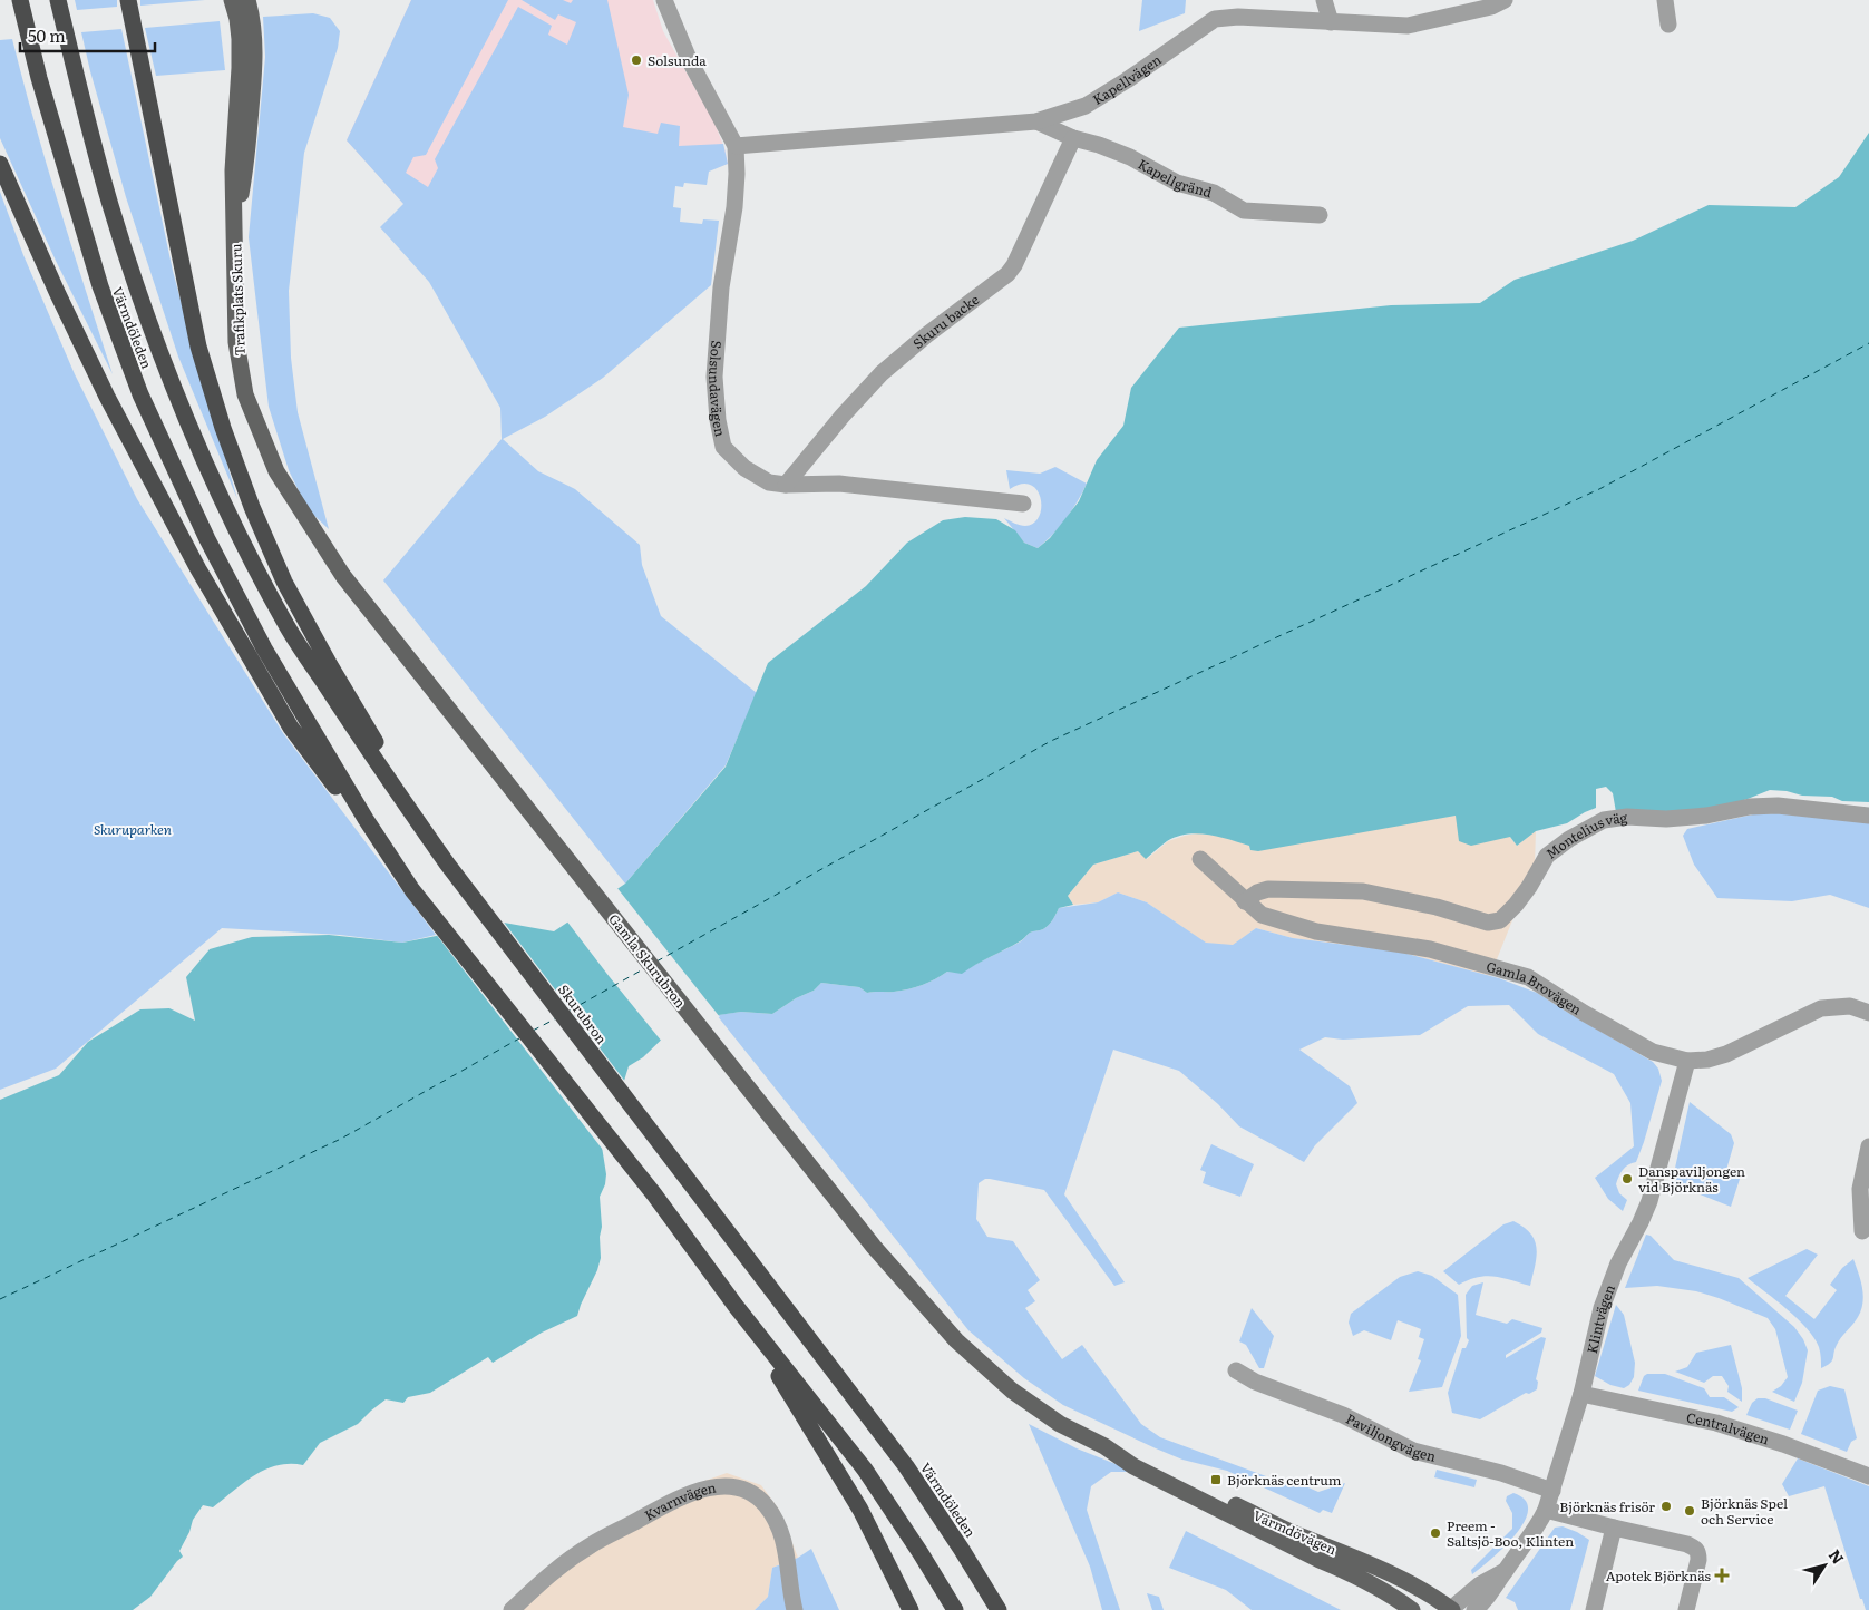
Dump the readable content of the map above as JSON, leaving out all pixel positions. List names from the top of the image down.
{
  "streets": {
    "highway": ["Värmdöleden", "Skurubron"],
    "main road": ["Trafikplats Skuru", "Gamla Skurubron", "Värmdövägen"],
    "street": [
      "Kapellvägen",
      "Kapellgränd",
      "Skuru backe",
      "Solsundavägen",
      "Montelius väg",
      "Gamla Brovägen",
      "Klintvägen",
      "Centralvägen",
      "Paviljongvägen",
      "Kvarnvägen"
    ]
  },
  "crossings": [
    ["Kapellvägen", "Kapellgränd"],
    ["Kapellvägen", "Solsundavägen"],
    ["Kapellgränd", "Skuru backe"],
    ["Trafikplats Skuru", "Gamla Skurubron"],
    ["Skuru backe", "Solsundavägen"],
    ["Värmdöleden", "Skurubron"],
    ["Montelius väg", "Gamla Brovägen"],
    ["Gamla Skurubron", "Värmdövägen"],
    ["Gamla Brovägen", "Klintvägen"],
    ["Klintvägen", "Centralvägen"],
    ["Klintvägen", "Paviljongvägen"],
    ["Klintvägen", "Värmdövägen"]
  ],
  "parks": ["Skuruparken"],
  "places": {
    "other": [
      "Solsunda",
      "Danspaviljongen vid Björknäs",
      "Björknäs frisör",
      "Björknäs Spel och Service",
      "Preem - Saltsjö-Boo, Klinten"
    ],
    "transit": ["Björknäs centrum"],
    "health": ["Apotek Björknäs"]
  },
  "scale_bar": "50 m",
  "north": "top right"
}
